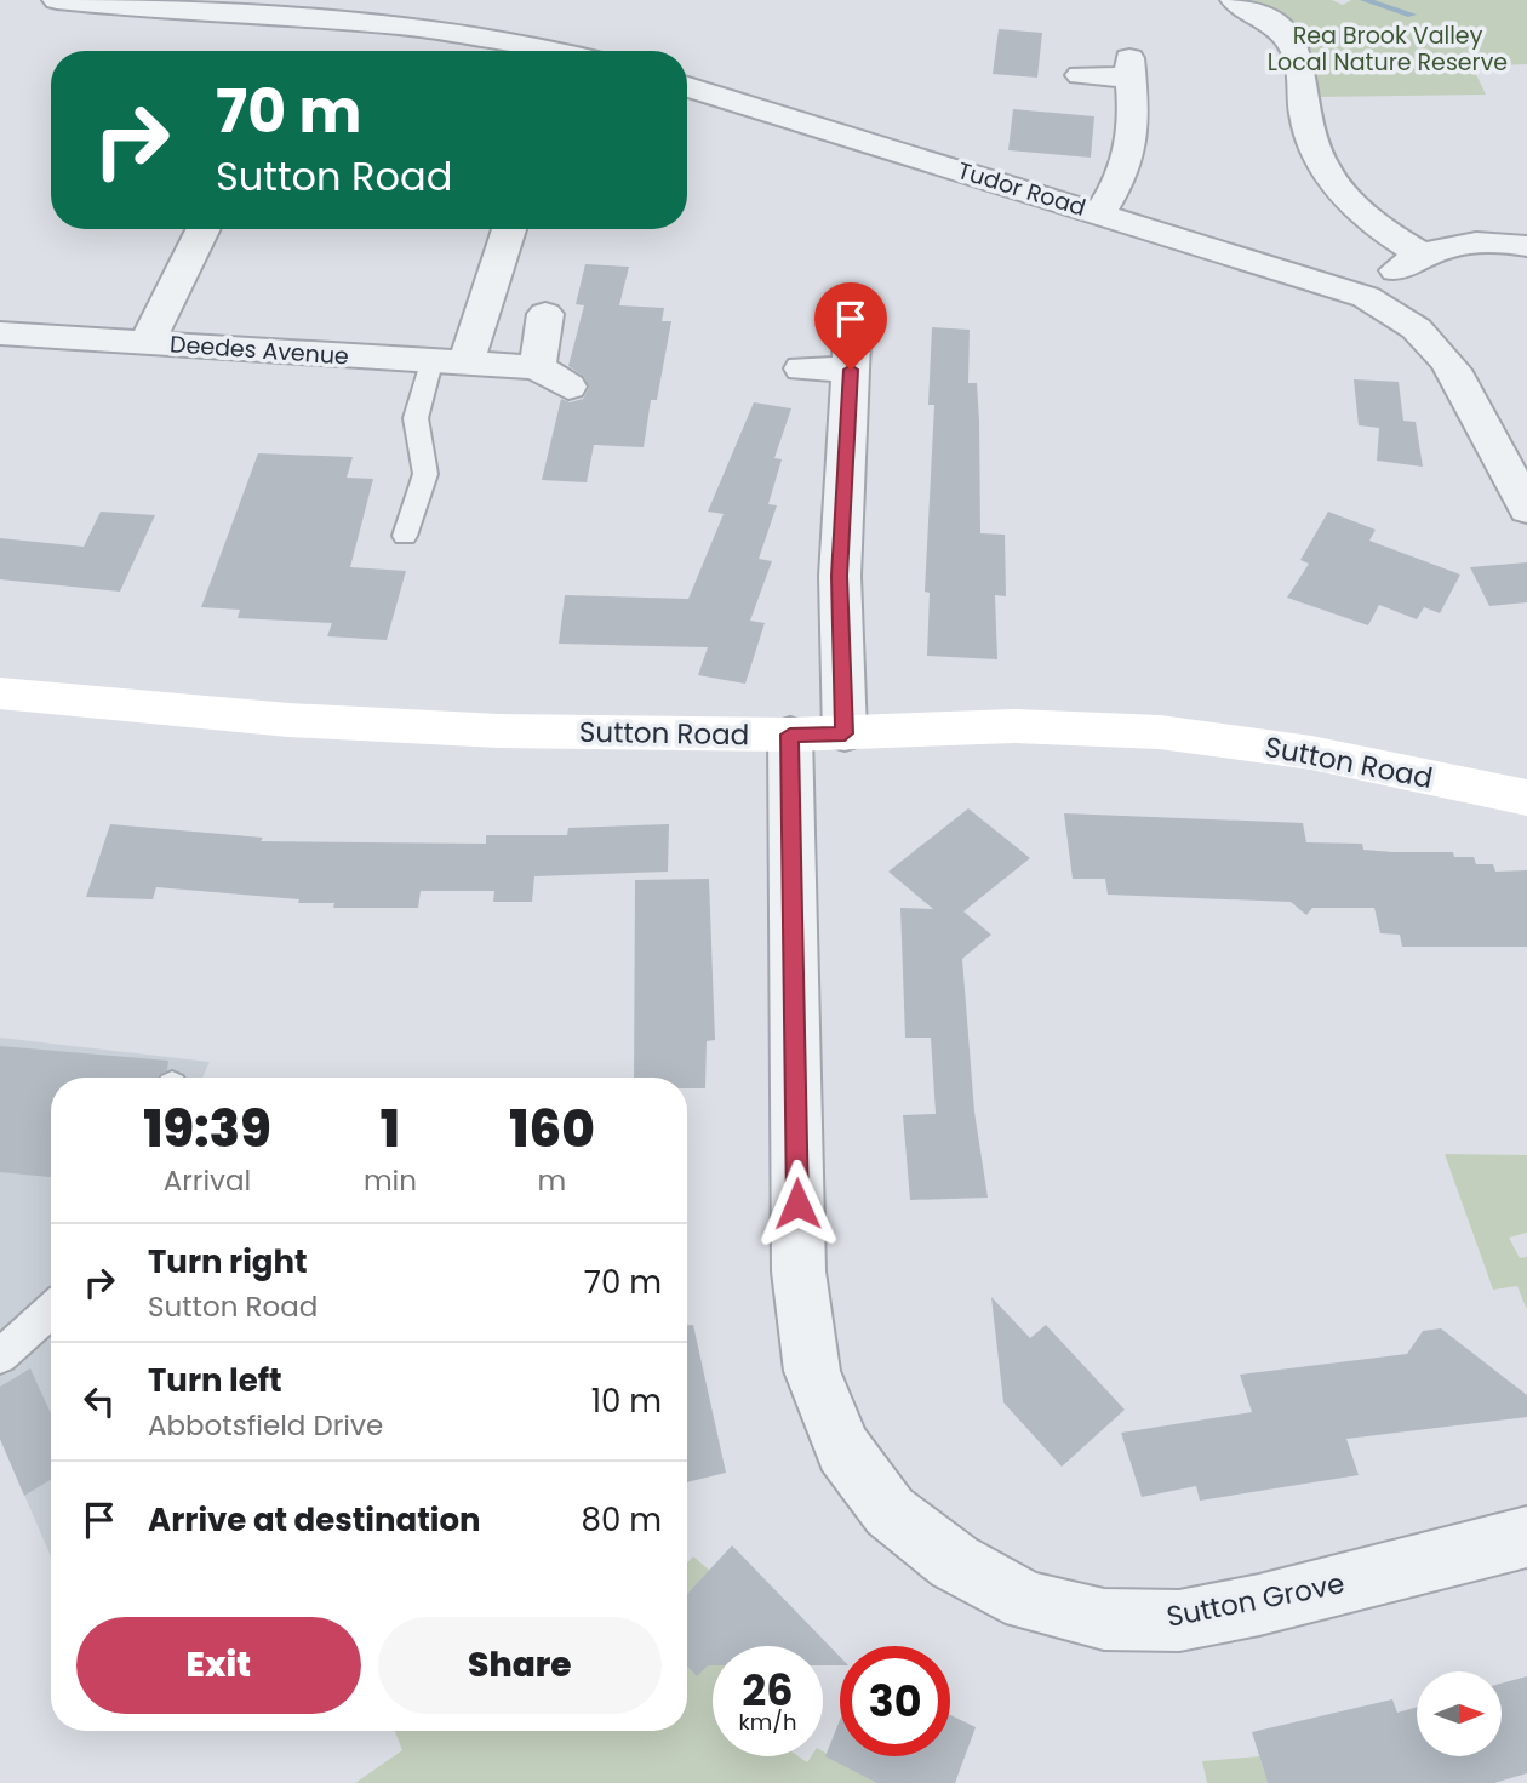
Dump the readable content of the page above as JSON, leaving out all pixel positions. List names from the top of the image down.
{
  "streets": {
    "street": [
      "Tudor Road",
      "Deedes Avenue",
      "Sutton Road",
      "Sutton Grove"
    ]
  },
  "crossings": [
    ["Sutton Road", "Sutton Grove"]
  ],
  "parks": ["Rea Brook Valley Local Nature Reserve"],
  "north": "right",
  "page": {
    "turn": ["70 m", "Sutton Road"],
    "eta": [
      "19:39",
      "Arrival",
      "1",
      "min",
      "160",
      "m"
    ],
    "list": [
      {
        "name": "Turn right",
        "note": "Sutton Road",
        "value": "70 m"
      },
      {
        "name": "Turn left",
        "note": "Abbotsfield Drive",
        "value": "10 m"
      },
      {
        "name": "Arrive at destination",
        "value": "80 m"
      }
    ],
    "buttons": ["Exit", "Share"],
    "speed": "26 km/h",
    "limit": "30"
  }
}
